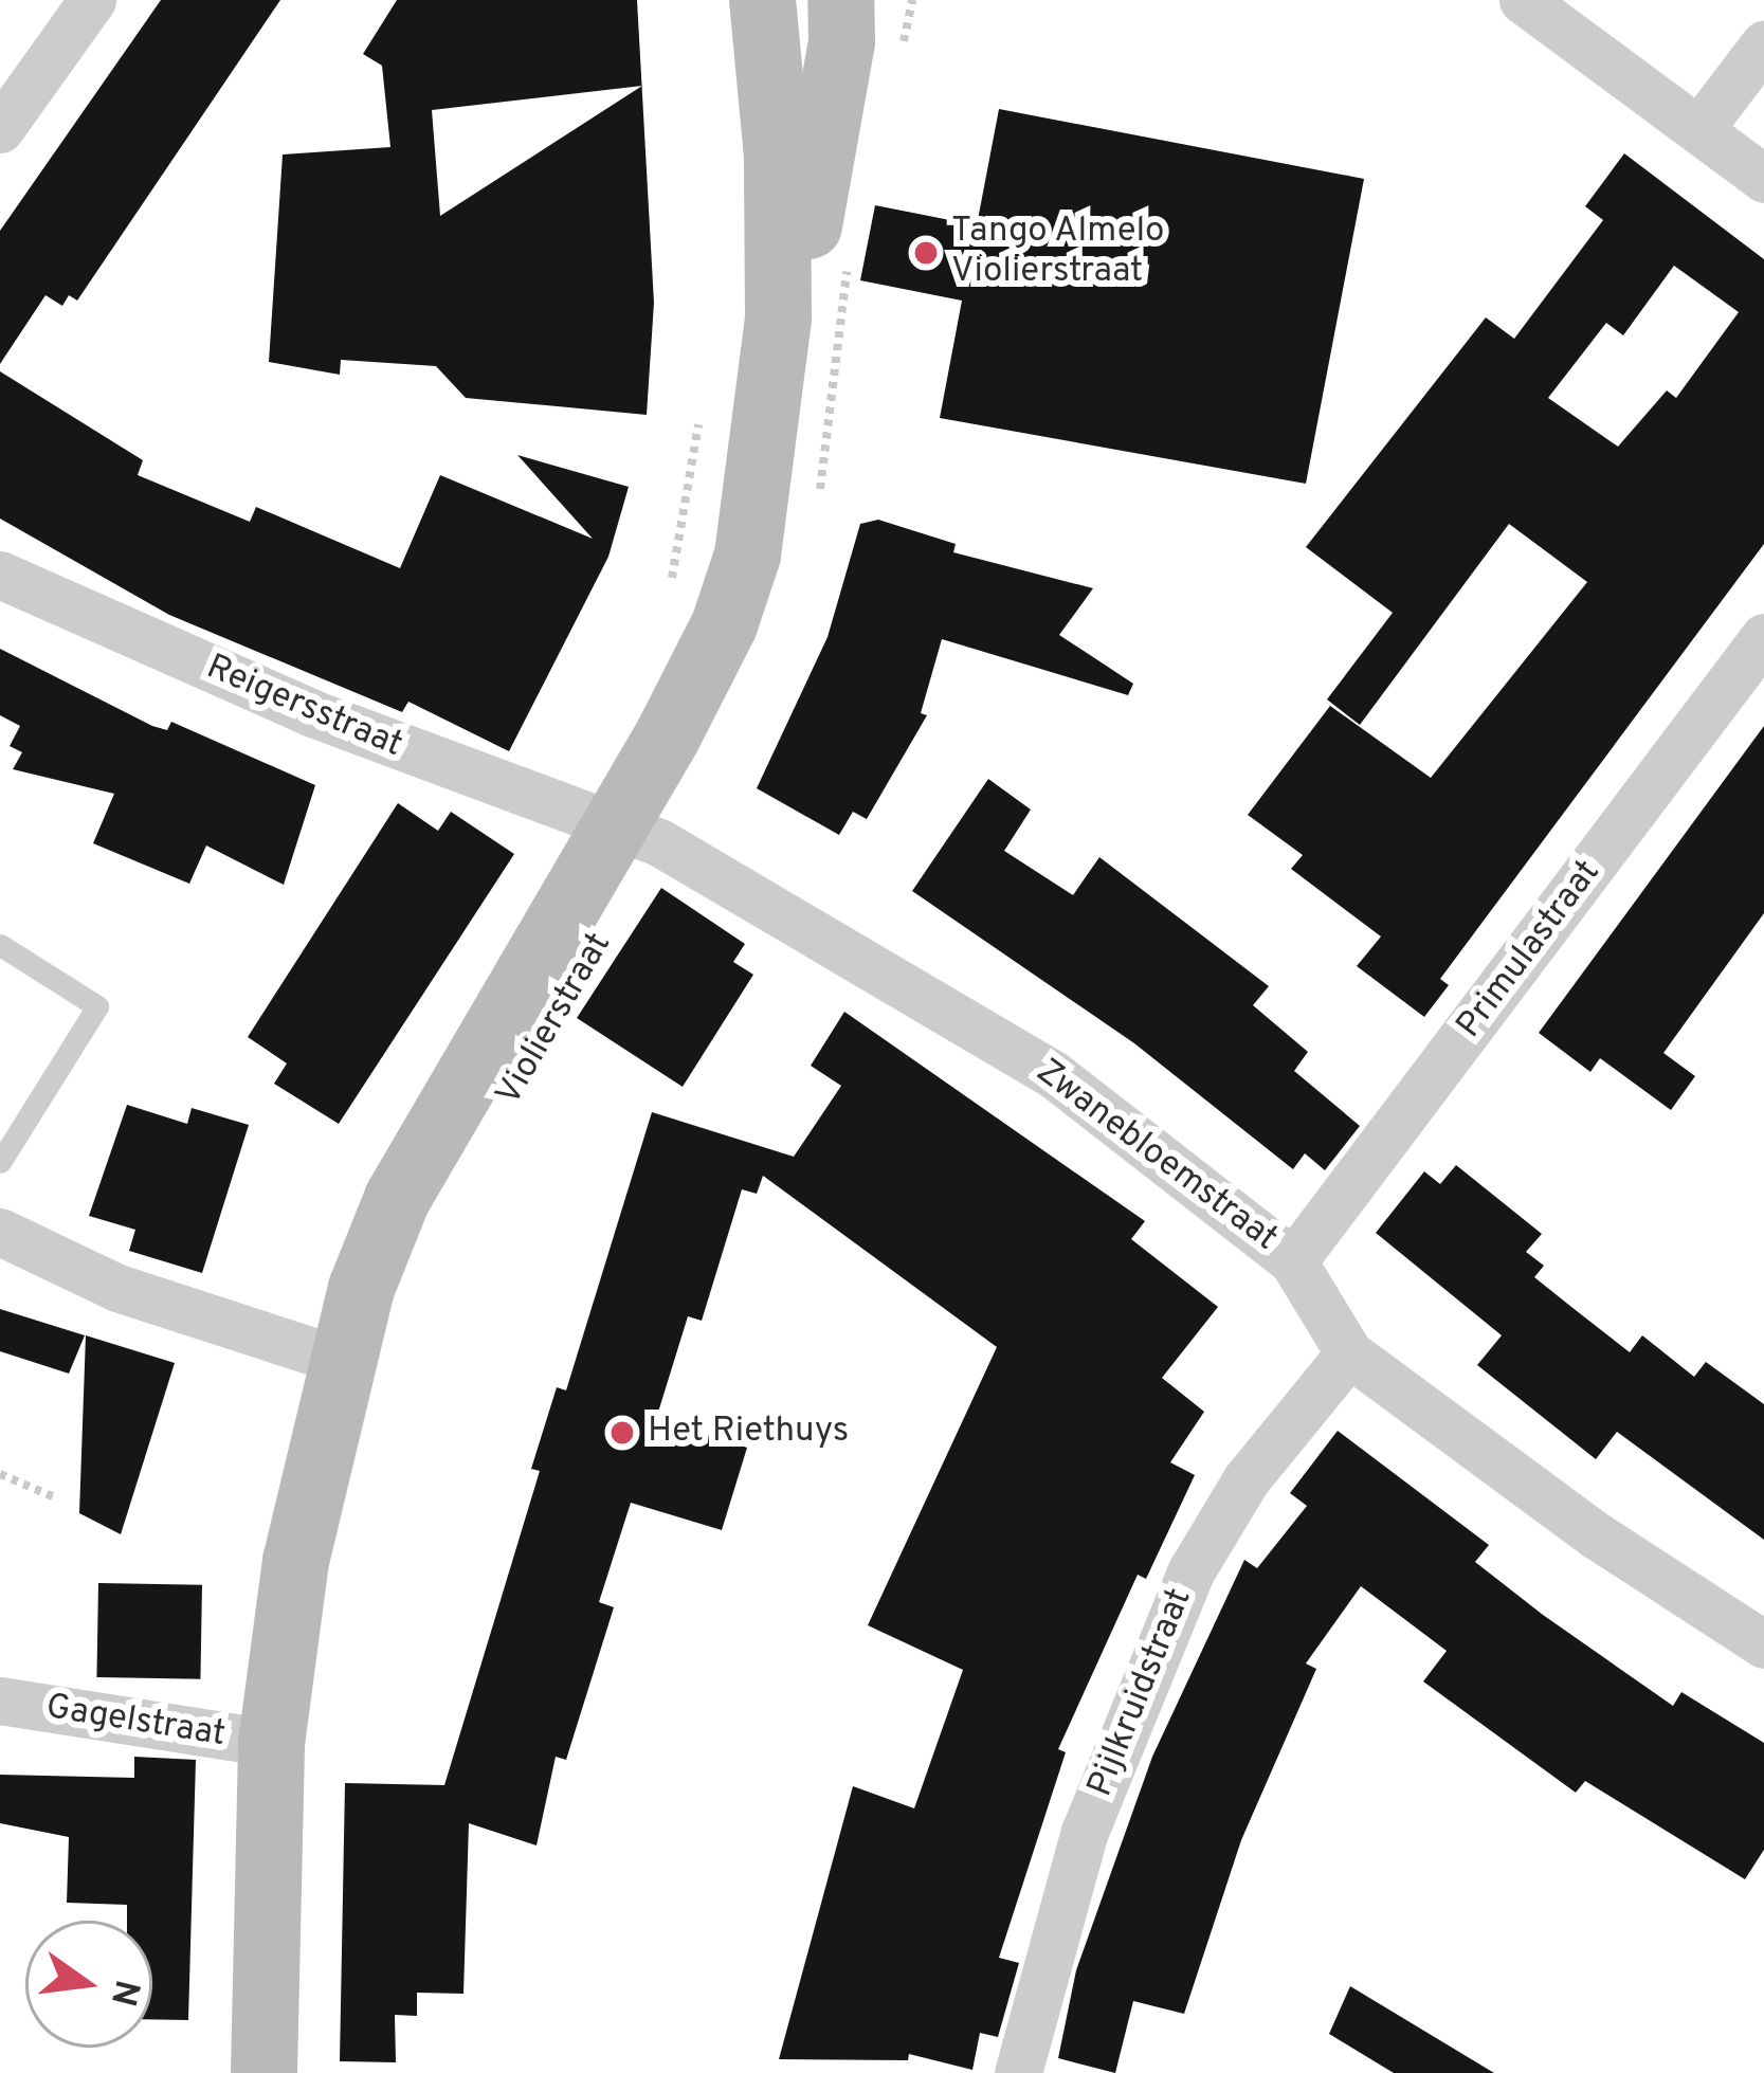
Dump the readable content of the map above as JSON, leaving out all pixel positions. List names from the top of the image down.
{
  "streets": {
    "main road": ["Violierstraat"],
    "street": [
      "Reigersstraat",
      "Primulastraat",
      "Zwanebloemstraat",
      "Pijlkruidstraat",
      "Gagelstraat"
    ]
  },
  "crossings": [
    ["Reigersstraat", "Violierstraat"],
    ["Reigersstraat", "Zwanebloemstraat"],
    ["Primulastraat", "Zwanebloemstraat"],
    ["Violierstraat", "Zwanebloemstraat"],
    ["Violierstraat", "Gagelstraat"],
    ["Zwanebloemstraat", "Pijlkruidstraat"]
  ],
  "places": ["Tango Almelo Violierstraat", "Het Riethuys"],
  "north": "right"
}
